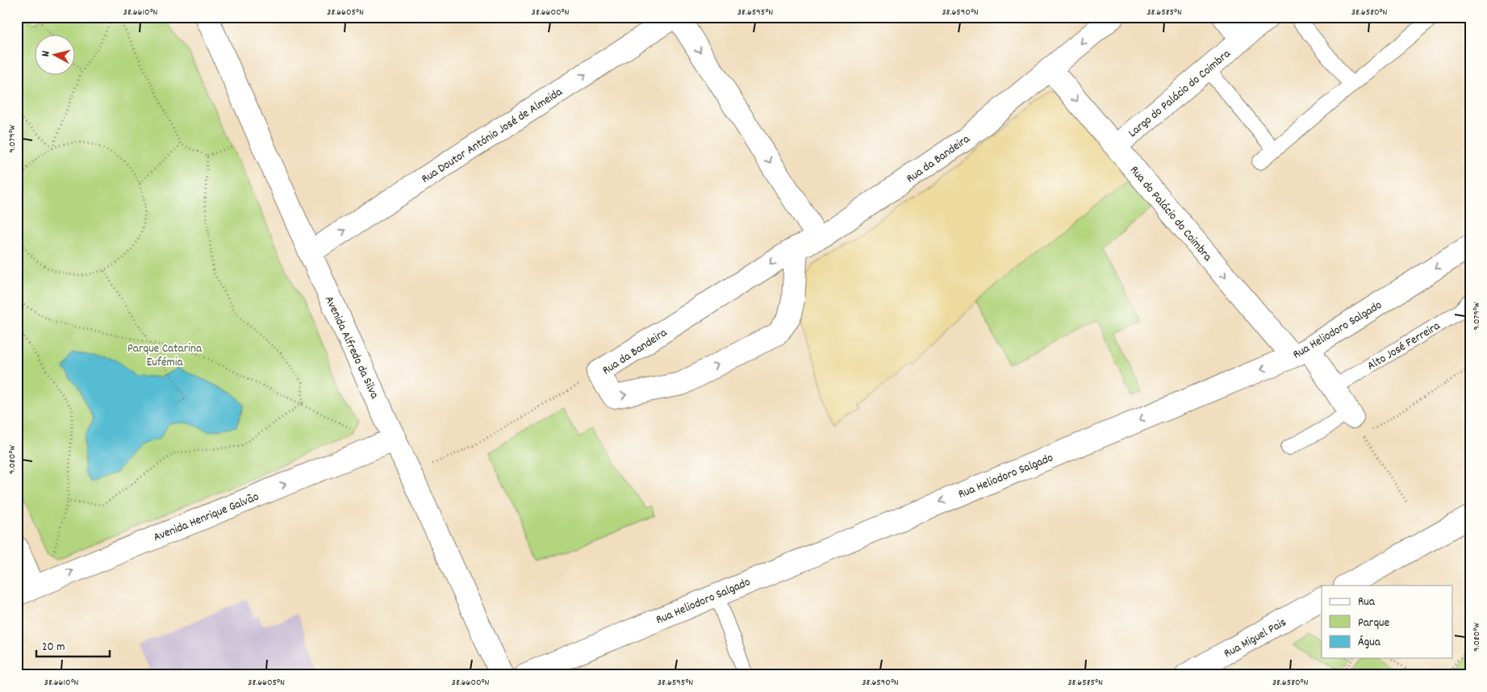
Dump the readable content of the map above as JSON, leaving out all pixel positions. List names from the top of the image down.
{
  "streets": {
    "street": [
      "Largo do Palácio do Coimbra",
      "Rua Doutor António José de Almeida",
      "Rua da Bandeira",
      "Rua do Palácio do Coimbra",
      "Rua Heliodoro Salgado",
      "Avenida Alfredo da Silva",
      "Avenida Henrique Galvão",
      "Rua Miguel Pais"
    ],
    "lane": ["Alto José Ferreira"]
  },
  "crossings": [
    ["Largo do Palácio do Coimbra", "Rua do Palácio do Coimbra"],
    ["Rua Doutor António José de Almeida", "Avenida Alfredo da Silva"],
    ["Rua da Bandeira", "Rua do Palácio do Coimbra"],
    ["Rua do Palácio do Coimbra", "Rua Heliodoro Salgado"],
    ["Rua do Palácio do Coimbra", "Alto José Ferreira"],
    ["Avenida Alfredo da Silva", "Avenida Henrique Galvão"]
  ],
  "one_way": [
    "Rua Doutor António José de Almeida",
    "Rua do Palácio do Coimbra",
    "Rua Heliodoro Salgado",
    "Avenida Henrique Galvão"
  ],
  "parks": ["Parque Catarina Eufémia"],
  "legend": ["Rua", "Parque", "Água"],
  "scale_bar": "20 m",
  "north": "left",
  "coordinates": [
    "38.6610°N",
    "38.6605°N",
    "38.6600°N",
    "38.6595°N",
    "38.6590°N",
    "38.6585°N",
    "38.6580°N",
    "9.079°W",
    "9.080°W"
  ]
}
